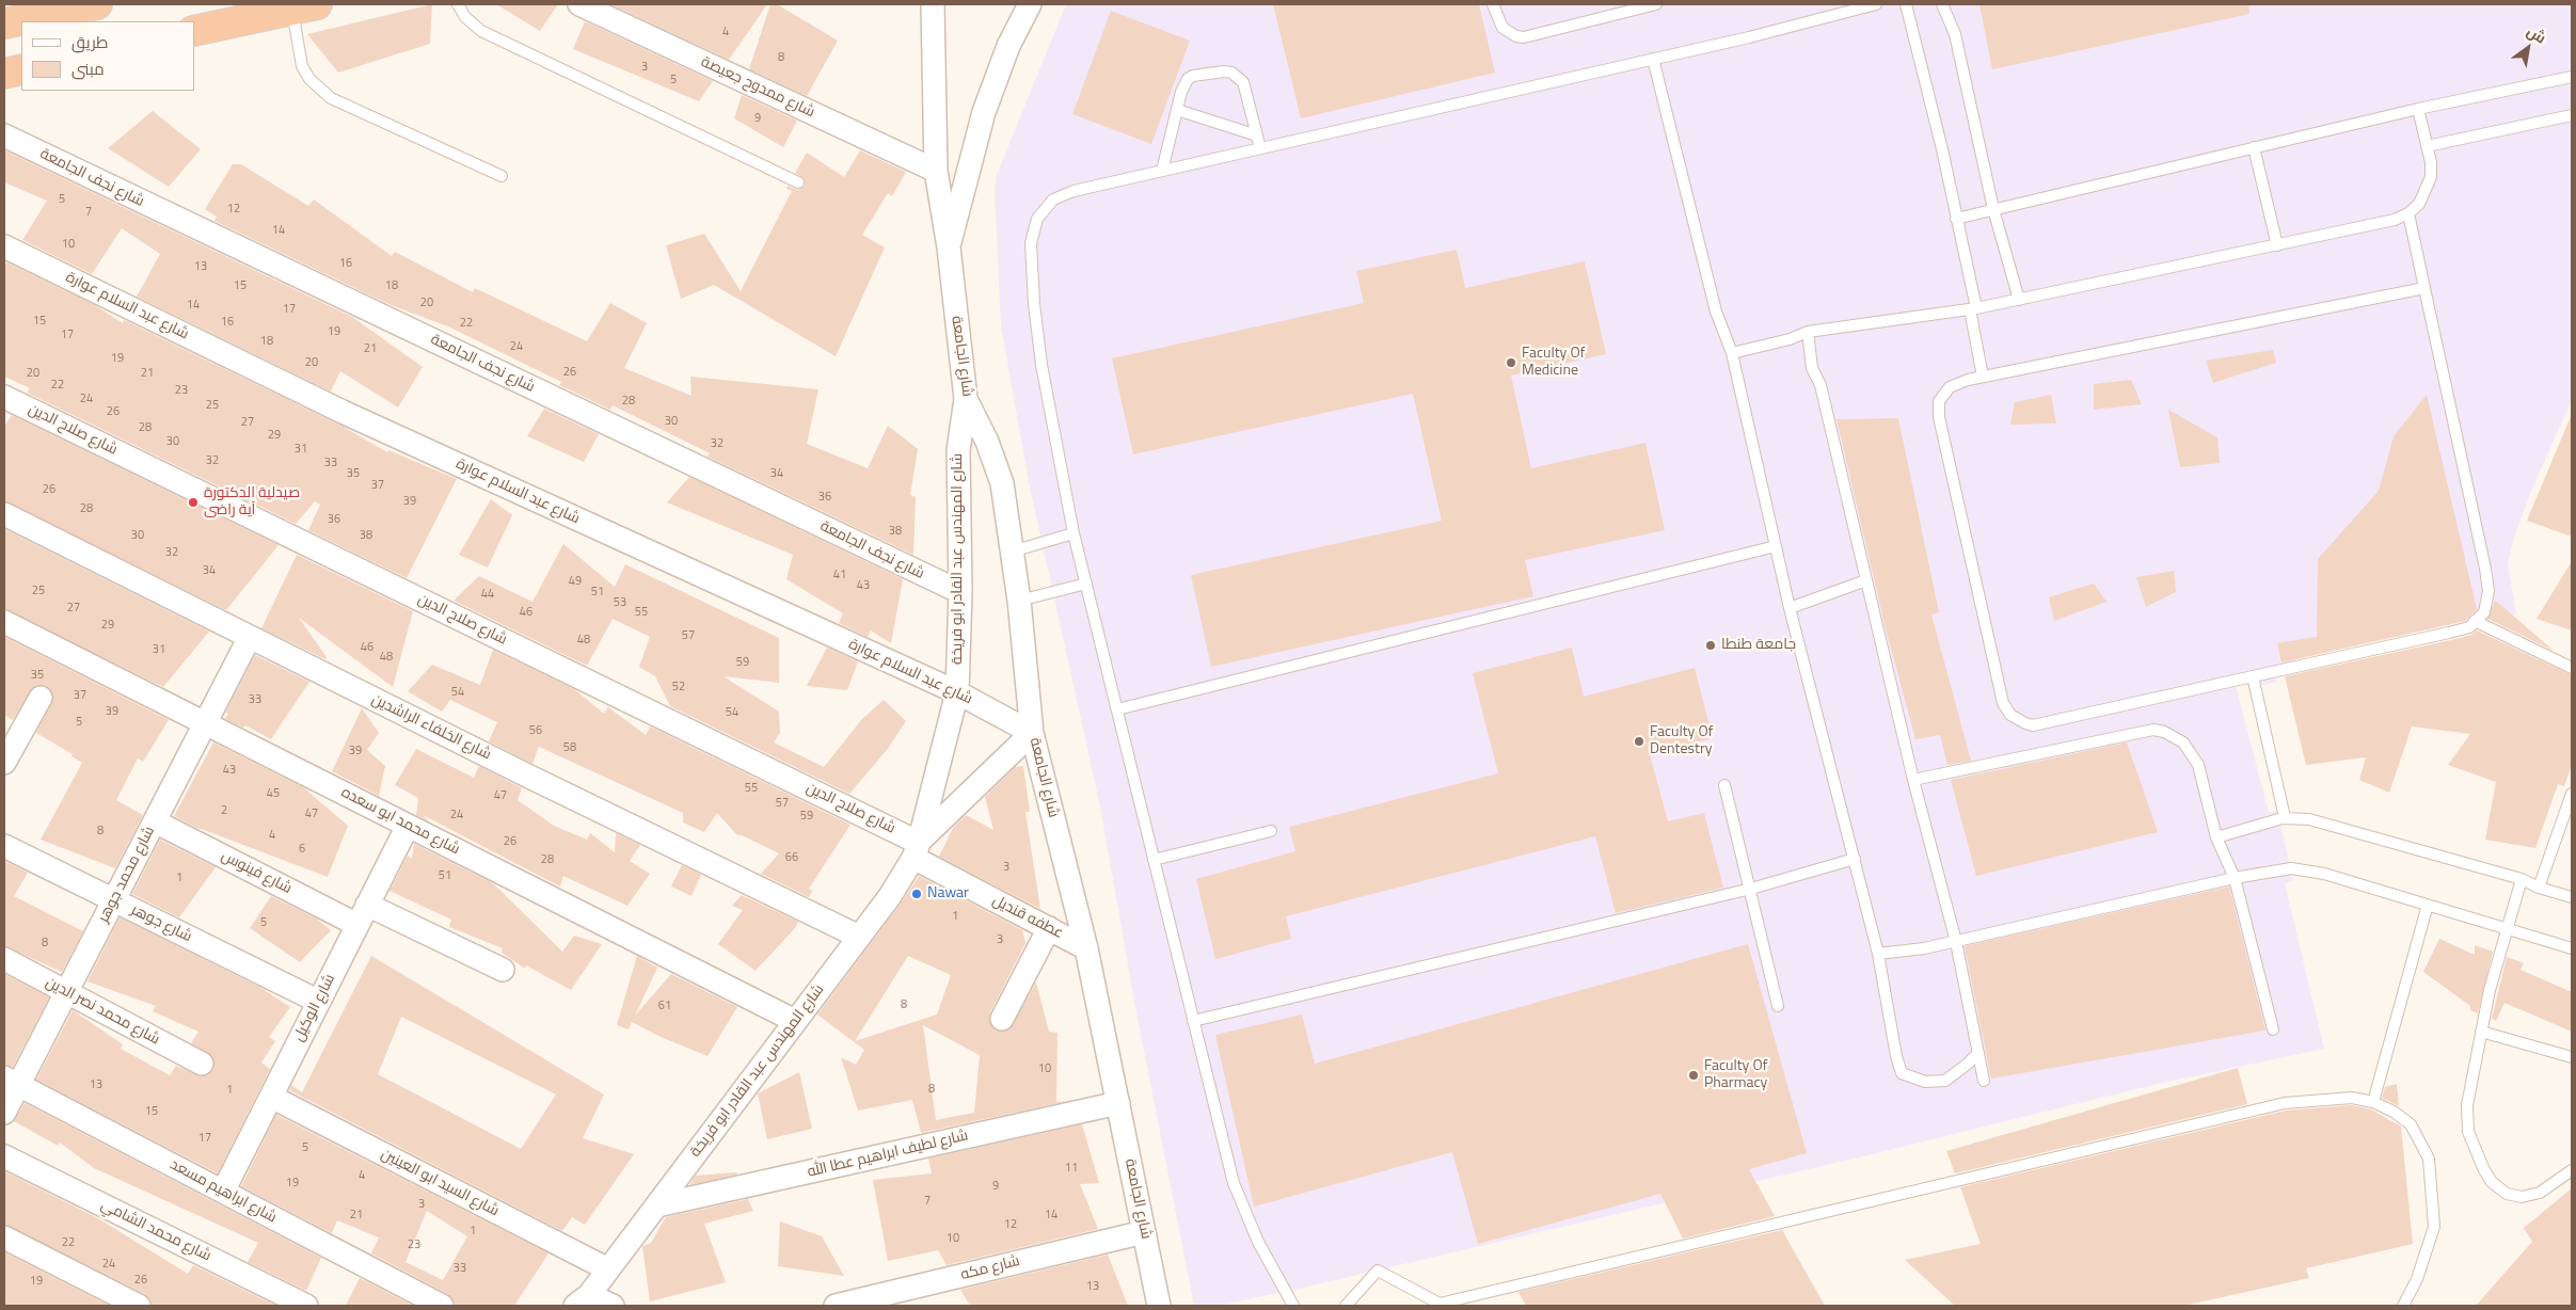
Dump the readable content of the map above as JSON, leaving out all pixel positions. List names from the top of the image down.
{
  "streets": {
    "street": [
      "شارع ممدوح جعيصة",
      "شارع نجف الجامعة",
      "شارع عبد السلام عوارة",
      "شارع الجامعة",
      "شارع صلاح الدين",
      "شارع المهندس عبد القادر ابو فريخة",
      "شارع الخلفاء الراشدين",
      "شارع محمد ابو سعده",
      "شارع فينوس",
      "شارع محمد جوهر",
      "عطفه قنديل",
      "شارع جوهر",
      "شارع الوكيل",
      "شارع محمد نصر الدين",
      "شارع لطيف ابراهيم عطا الله",
      "شارع السيد ابو العينين",
      "شارع ابراهيم مسعد",
      "شارع محمد الشامي",
      "شارع مكه"
    ]
  },
  "crossings": [
    ["شارع ممدوح جعيصة", "شارع الجامعة"],
    ["شارع نجف الجامعة", "شارع المهندس عبد القادر ابو فريخة"],
    ["شارع عبد السلام عوارة", "شارع الجامعة"],
    ["شارع عبد السلام عوارة", "شارع المهندس عبد القادر ابو فريخة"],
    ["شارع الجامعة", "شارع المهندس عبد القادر ابو فريخة"],
    ["شارع الجامعة", "عطفه قنديل"],
    ["شارع الجامعة", "شارع لطيف ابراهيم عطا الله"],
    ["شارع الجامعة", "شارع مكه"],
    ["شارع صلاح الدين", "شارع المهندس عبد القادر ابو فريخة"],
    ["شارع صلاح الدين", "عطفه قنديل"],
    ["شارع المهندس عبد القادر ابو فريخة", "شارع الخلفاء الراشدين"],
    ["شارع المهندس عبد القادر ابو فريخة", "شارع محمد ابو سعده"],
    ["شارع المهندس عبد القادر ابو فريخة", "عطفه قنديل"],
    ["شارع المهندس عبد القادر ابو فريخة", "شارع لطيف ابراهيم عطا الله"],
    ["شارع المهندس عبد القادر ابو فريخة", "شارع السيد ابو العينين"],
    ["شارع الخلفاء الراشدين", "شارع محمد جوهر"],
    ["شارع محمد ابو سعده", "شارع محمد جوهر"],
    ["شارع محمد ابو سعده", "شارع الوكيل"],
    ["شارع فينوس", "شارع محمد جوهر"],
    ["شارع فينوس", "شارع الوكيل"],
    ["شارع محمد جوهر", "شارع جوهر"],
    ["شارع محمد جوهر", "شارع محمد نصر الدين"],
    ["شارع محمد جوهر", "شارع ابراهيم مسعد"],
    ["شارع جوهر", "شارع الوكيل"],
    ["شارع الوكيل", "شارع السيد ابو العينين"],
    ["شارع الوكيل", "شارع ابراهيم مسعد"]
  ],
  "places": [
    "Faculty Of Medicine",
    "صيدلية الدكتورة آية راضى",
    "جامعة طنطا",
    "Faculty Of Dentestry",
    "Nawar",
    "Faculty Of Pharmacy"
  ],
  "house_numbers": [
    "4",
    "8",
    "3",
    "5",
    "9",
    "5",
    "12",
    "7",
    "14",
    "10",
    "16",
    "13",
    "15",
    "18",
    "20",
    "14",
    "17",
    "15",
    "16",
    "22",
    "19",
    "17",
    "18",
    "24",
    "21",
    "19",
    "20",
    "26",
    "20",
    "21",
    "22",
    "23",
    "24",
    "28",
    "25",
    "26",
    "30",
    "27",
    "28",
    "29",
    "30",
    "32",
    "31",
    "32",
    "33",
    "35",
    "34",
    "37",
    "26",
    "36",
    "39",
    "28",
    "36",
    "38",
    "30",
    "38",
    "32",
    "34",
    "41",
    "49",
    "43",
    "25",
    "51",
    "44",
    "53",
    "27",
    "46",
    "55",
    "29",
    "57",
    "48",
    "46",
    "31",
    "48",
    "59",
    "35",
    "52",
    "54",
    "37",
    "33",
    "39",
    "54",
    "5",
    "56",
    "58",
    "39",
    "43",
    "55",
    "45",
    "47",
    "57",
    "2",
    "47",
    "24",
    "59",
    "8",
    "4",
    "26",
    "6",
    "66",
    "28",
    "3",
    "51",
    "1",
    "1",
    "5",
    "3",
    "8",
    "8",
    "61",
    "10",
    "13",
    "8",
    "1",
    "15",
    "17",
    "5",
    "11",
    "4",
    "19",
    "9",
    "7",
    "3",
    "21",
    "14",
    "12",
    "1",
    "10",
    "22",
    "23",
    "24",
    "33",
    "26",
    "19",
    "13"
  ],
  "legend": ["طريق", "مبنى"],
  "north": "top right"
}
